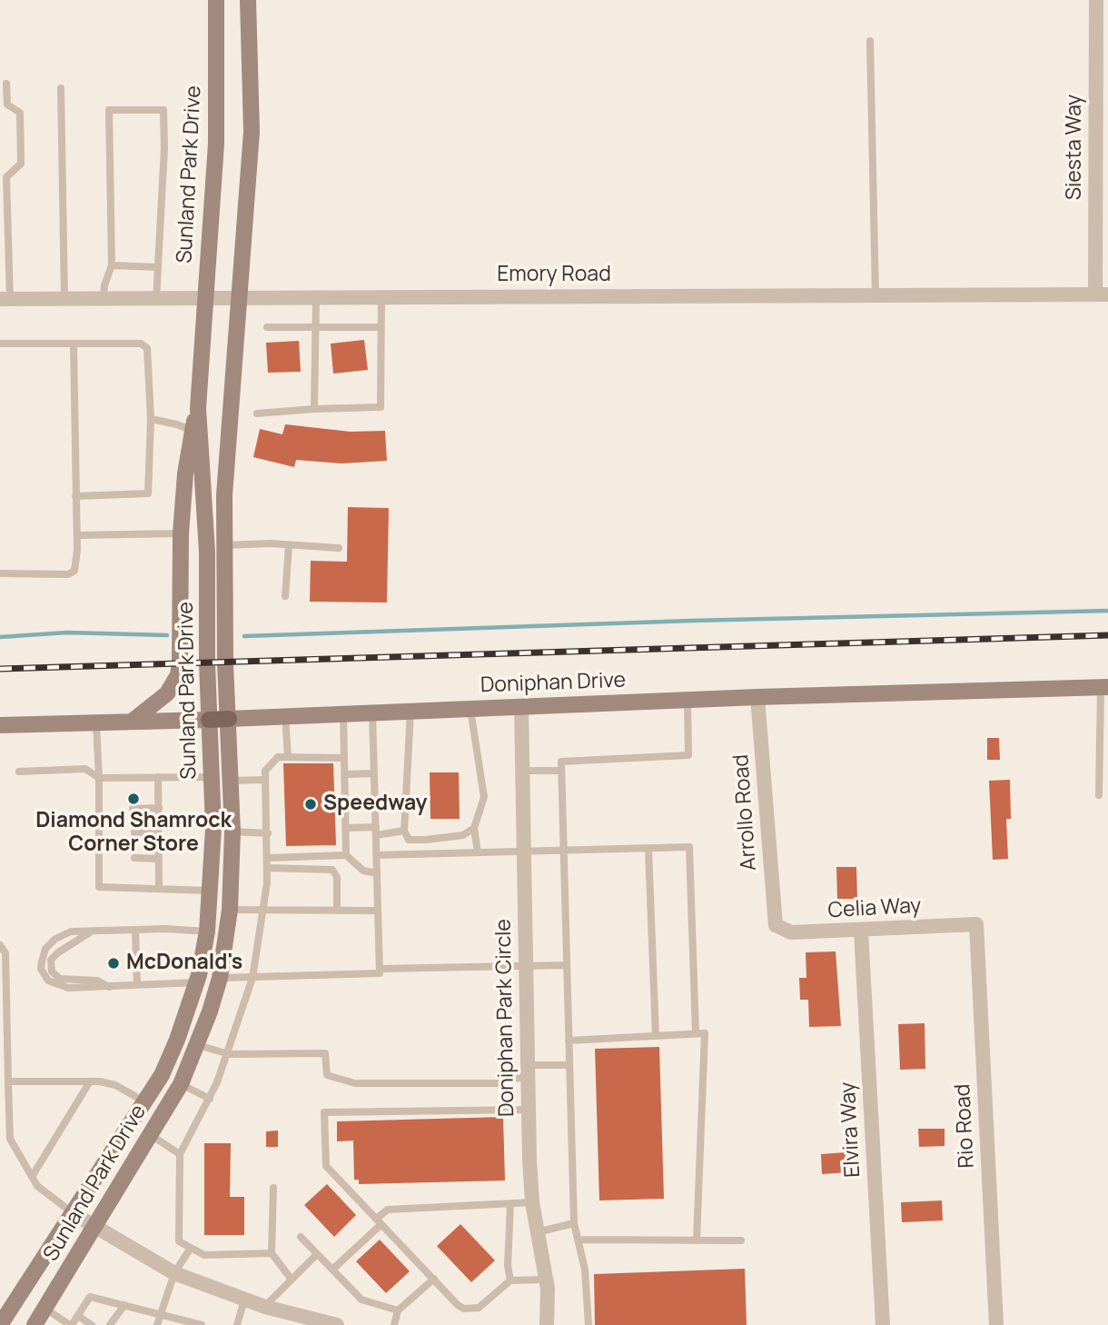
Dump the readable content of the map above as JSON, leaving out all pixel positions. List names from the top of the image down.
{
  "streets": {
    "main road": ["Sunland Park Drive", "Doniphan Drive"],
    "street": [
      "Siesta Way",
      "Emory Road",
      "Arrollo Road",
      "Celia Way",
      "Doniphan Park Circle",
      "Rio Road",
      "Elvira Way"
    ]
  },
  "crossings": [
    ["Siesta Way", "Emory Road"],
    ["Sunland Park Drive", "Emory Road"],
    ["Sunland Park Drive", "Doniphan Drive"],
    ["Doniphan Drive", "Arrollo Road"],
    ["Doniphan Drive", "Doniphan Park Circle"],
    ["Arrollo Road", "Celia Way"],
    ["Celia Way", "Rio Road"],
    ["Celia Way", "Elvira Way"]
  ],
  "places": ["Diamond Shamrock Corner Store", "Speedway", "McDonald's"]
}
